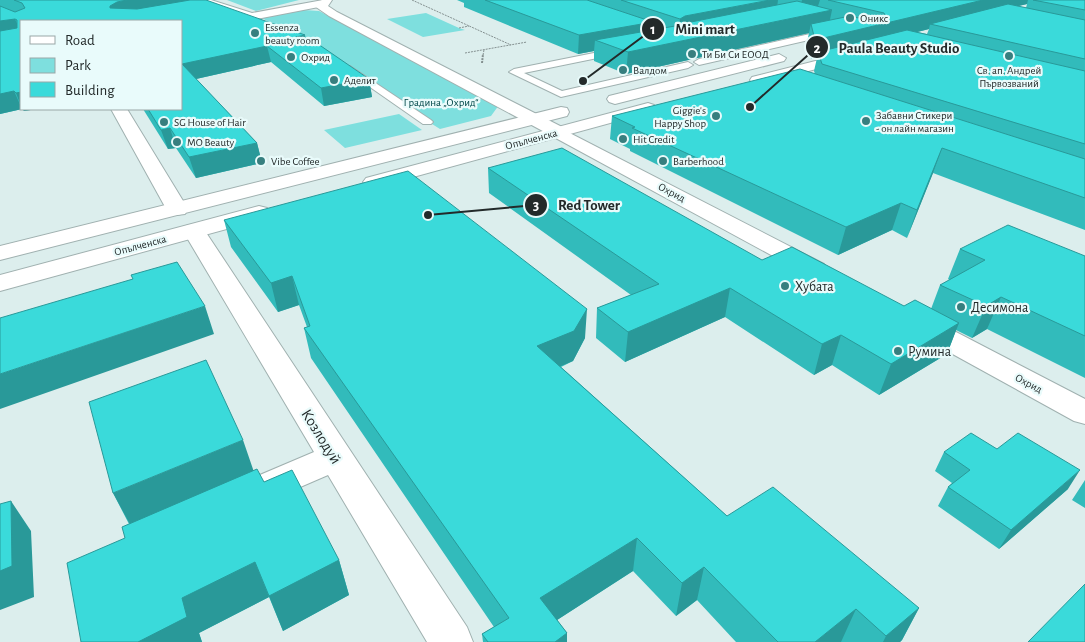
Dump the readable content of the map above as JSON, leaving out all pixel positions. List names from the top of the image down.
{
  "streets": {
    "street": ["Опълченска", "Охрид", "Козлодуй"]
  },
  "crossings": [
    ["Опълченска", "Охрид"],
    ["Опълченска", "Козлодуй"]
  ],
  "parks": ["Градина „Охрид“"],
  "places": [
    "Оникс",
    "Essenza beauty room",
    "Ти Би Си ЕООД",
    "Св. ап. Андрей Първозваний",
    "Охрид",
    "Валдом",
    "Аделит",
    "Mini mart",
    "Paula Beauty Studio",
    "Giggie's Happy Shop",
    "Забавни Стикери - он лайн магазин",
    "SG House of Hair",
    "Hit Credit",
    "MO Beauty",
    "Vibe Coffee",
    "Barberhood",
    "Red Tower",
    "Хубата",
    "Десимона",
    "Румина"
  ],
  "legend": ["Road", "Park", "Building"]
}
